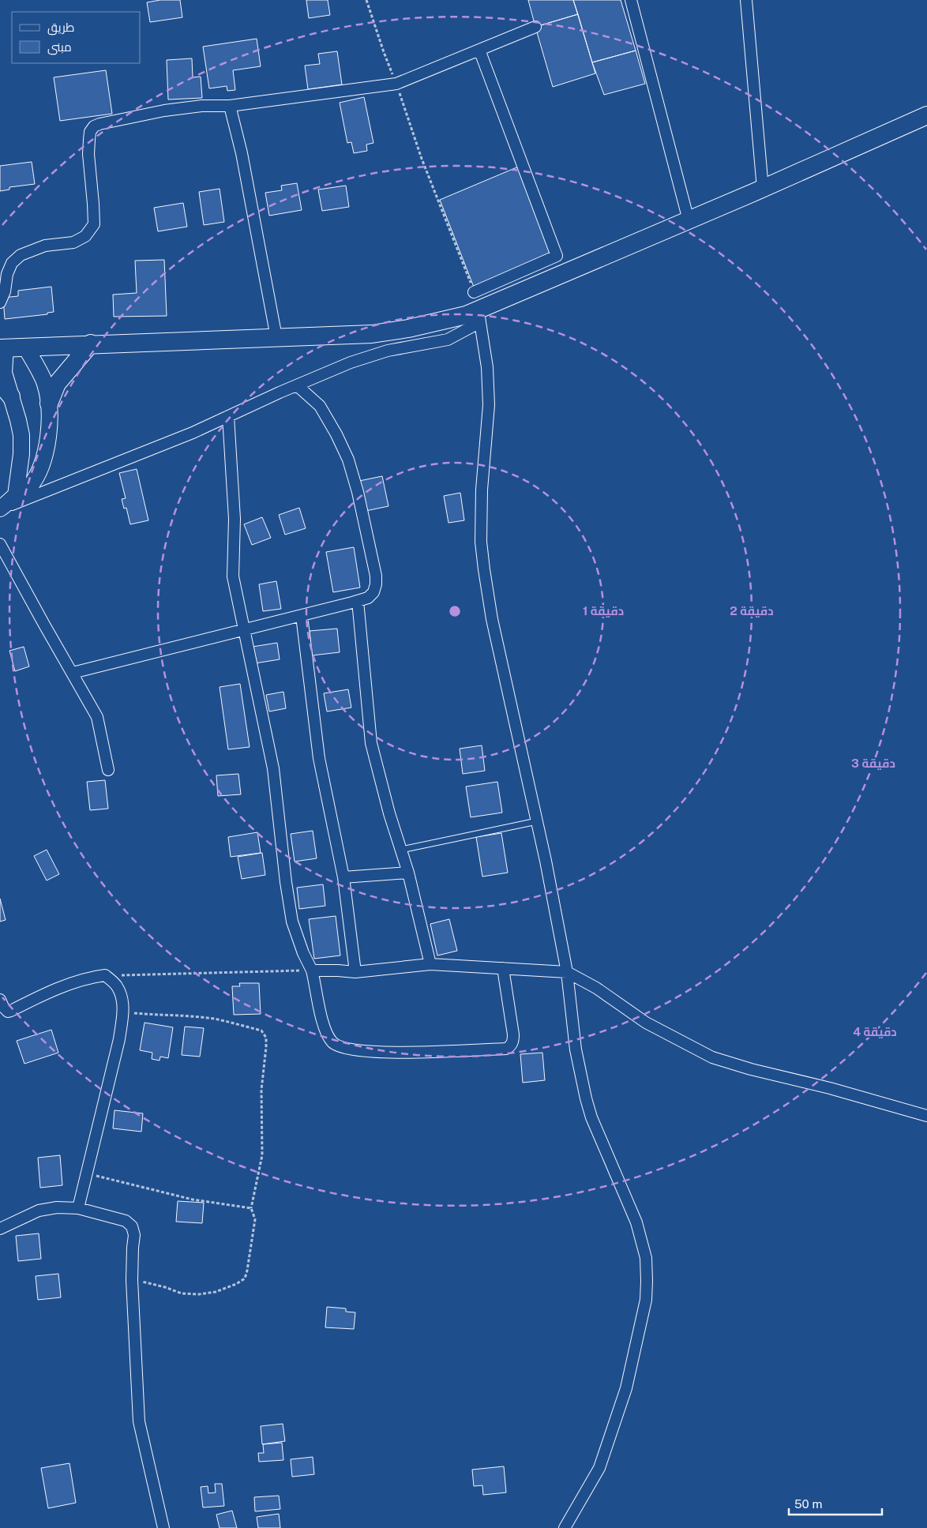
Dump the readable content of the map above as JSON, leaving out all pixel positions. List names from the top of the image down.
{
  "legend": ["طريق", "مبنى"],
  "scale_bar": "50 m",
  "rings": [
    "1 دقيقة",
    "2 دقيقة",
    "3 دقيقة",
    "4 دقيقة"
  ]
}
